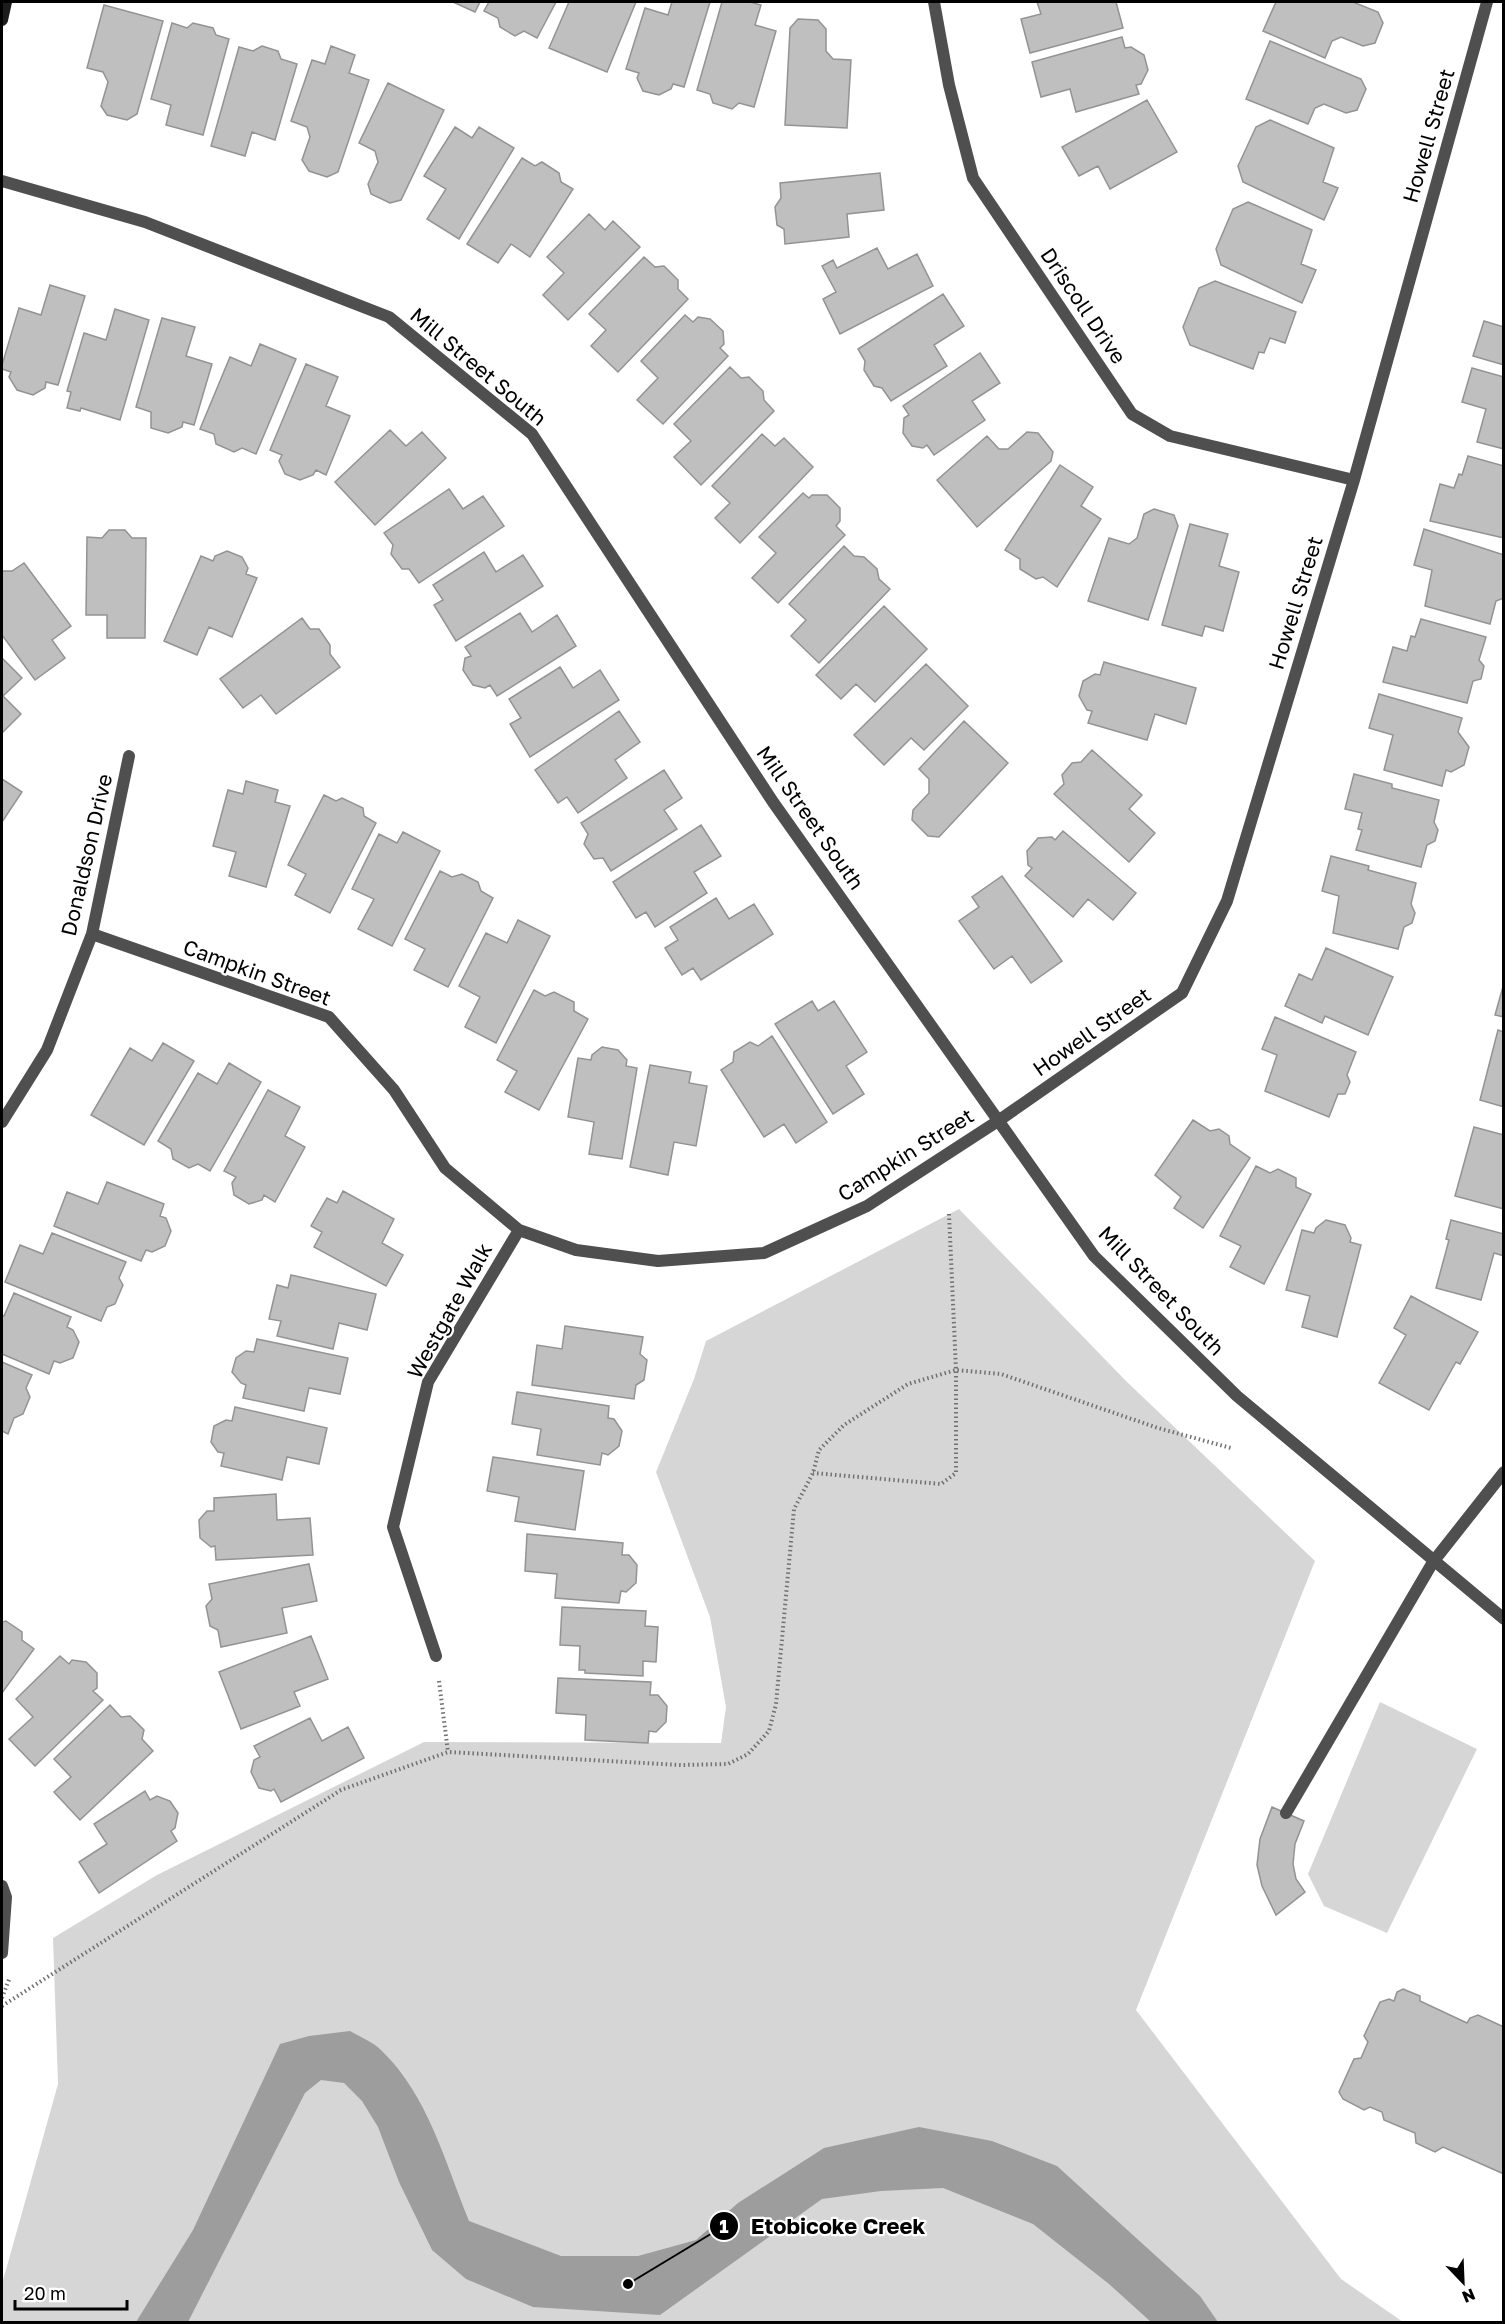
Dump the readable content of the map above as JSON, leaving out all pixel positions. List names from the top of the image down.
{
  "streets": {
    "street": [
      "Howell Street",
      "Driscoll Drive",
      "Mill Street South",
      "Donaldson Drive",
      "Campkin Street",
      "Westgate Walk"
    ]
  },
  "crossings": [
    ["Howell Street", "Driscoll Drive"],
    ["Howell Street", "Mill Street South"],
    ["Howell Street", "Campkin Street"],
    ["Mill Street South", "Campkin Street"],
    ["Donaldson Drive", "Campkin Street"],
    ["Campkin Street", "Westgate Walk"]
  ],
  "places": ["Etobicoke Creek"],
  "scale_bar": "20 m",
  "north": "bottom right"
}
